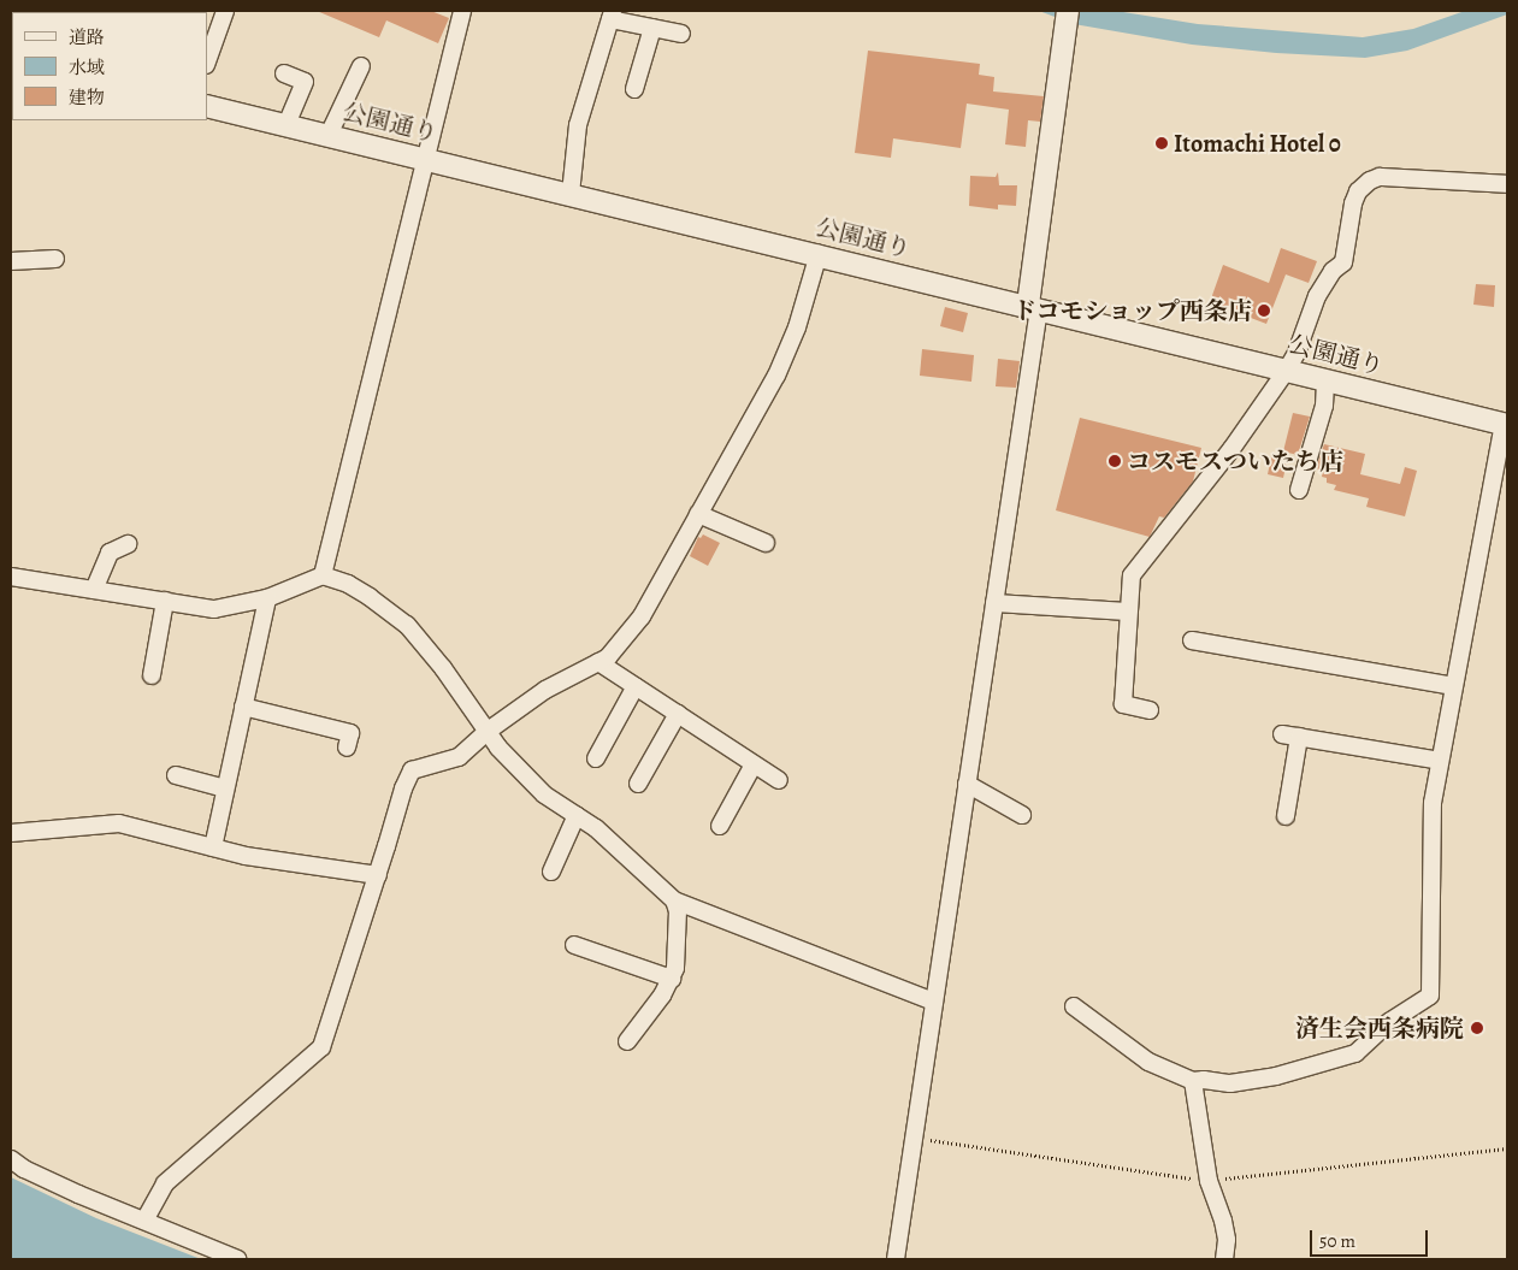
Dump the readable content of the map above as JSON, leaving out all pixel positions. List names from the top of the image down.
{
  "streets": {
    "street": ["公園通り"]
  },
  "places": [
    "Itomachi Hotel 0",
    "ドコモショップ西条店",
    "コスモスついたち店",
    "済生会西条病院"
  ],
  "legend": ["道路", "水域", "建物"],
  "scale_bar": "50 m"
}
